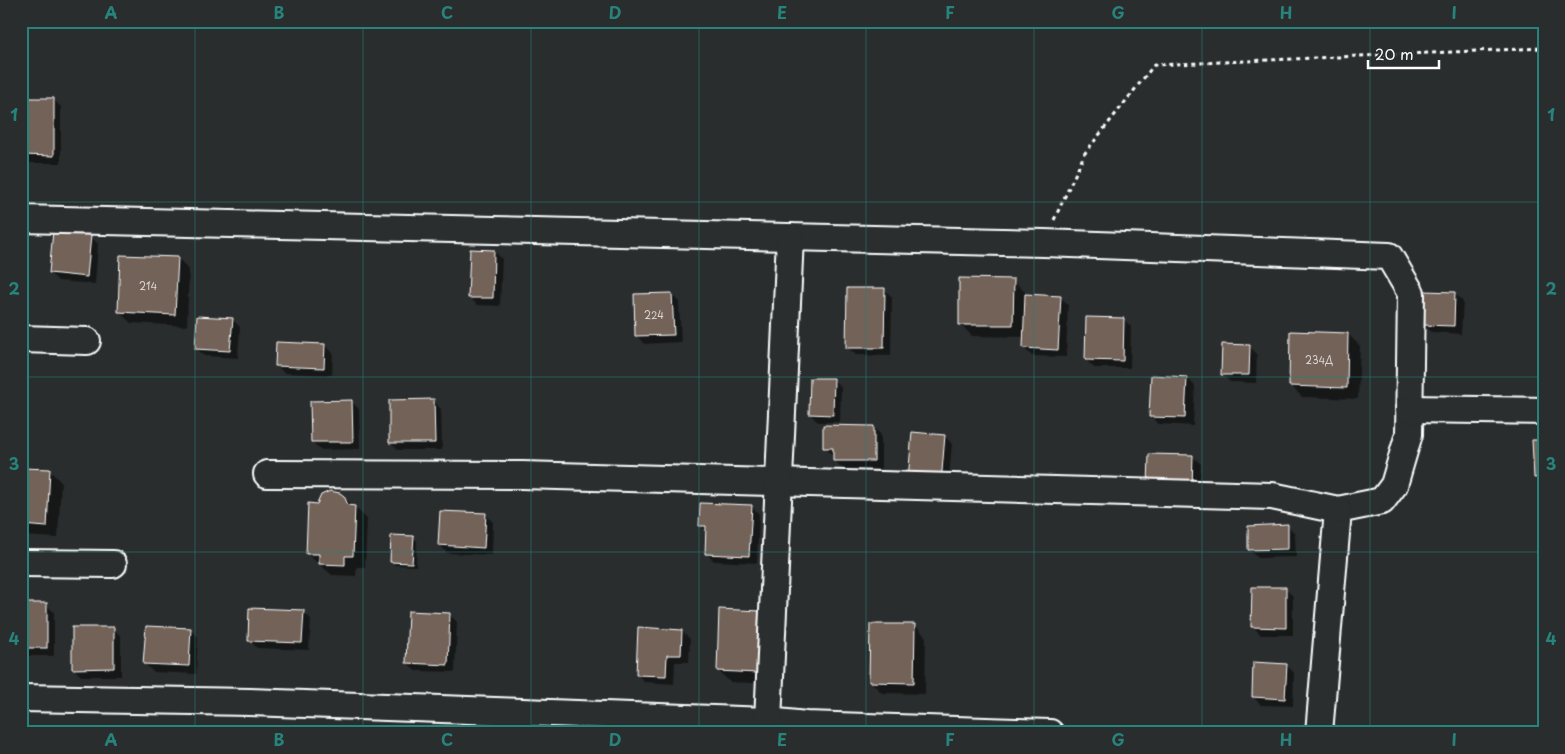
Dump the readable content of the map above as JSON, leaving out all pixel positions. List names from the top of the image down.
{
  "house_numbers": ["214", "224", "234Д"],
  "scale_bar": "20 m",
  "grid": {
    "columns": [
      "A",
      "B",
      "C",
      "D",
      "E",
      "F",
      "G",
      "H",
      "I"
    ],
    "rows": [
      "1",
      "2",
      "3",
      "4"
    ]
  }
}
